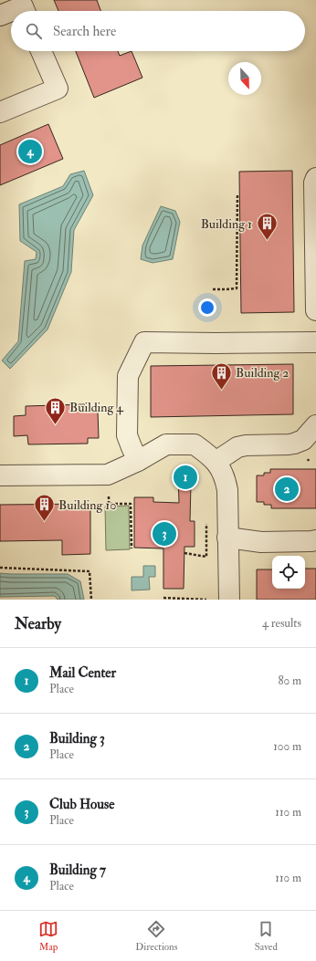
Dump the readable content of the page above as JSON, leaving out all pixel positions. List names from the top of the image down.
{
  "places": {
    "building": [
      "Building 1",
      "Building 2",
      "Building 4",
      "Building 10"
    ]
  },
  "north": "bottom",
  "page": {
    "search": "Search here",
    "pins": [
      "4",
      "1",
      "2",
      "3"
    ],
    "heading": ["Nearby", "4 results"],
    "list": [
      {
        "mark": "1",
        "name": "Mail Center",
        "note": "Place",
        "value": "80 m"
      },
      {
        "mark": "2",
        "name": "Building 3",
        "note": "Place",
        "value": "100 m"
      },
      {
        "mark": "3",
        "name": "Club House",
        "note": "Place",
        "value": "110 m"
      },
      {
        "mark": "4",
        "name": "Building 7",
        "note": "Place",
        "value": "110 m"
      }
    ],
    "nav": ["Map", "Directions", "Saved"]
  }
}
